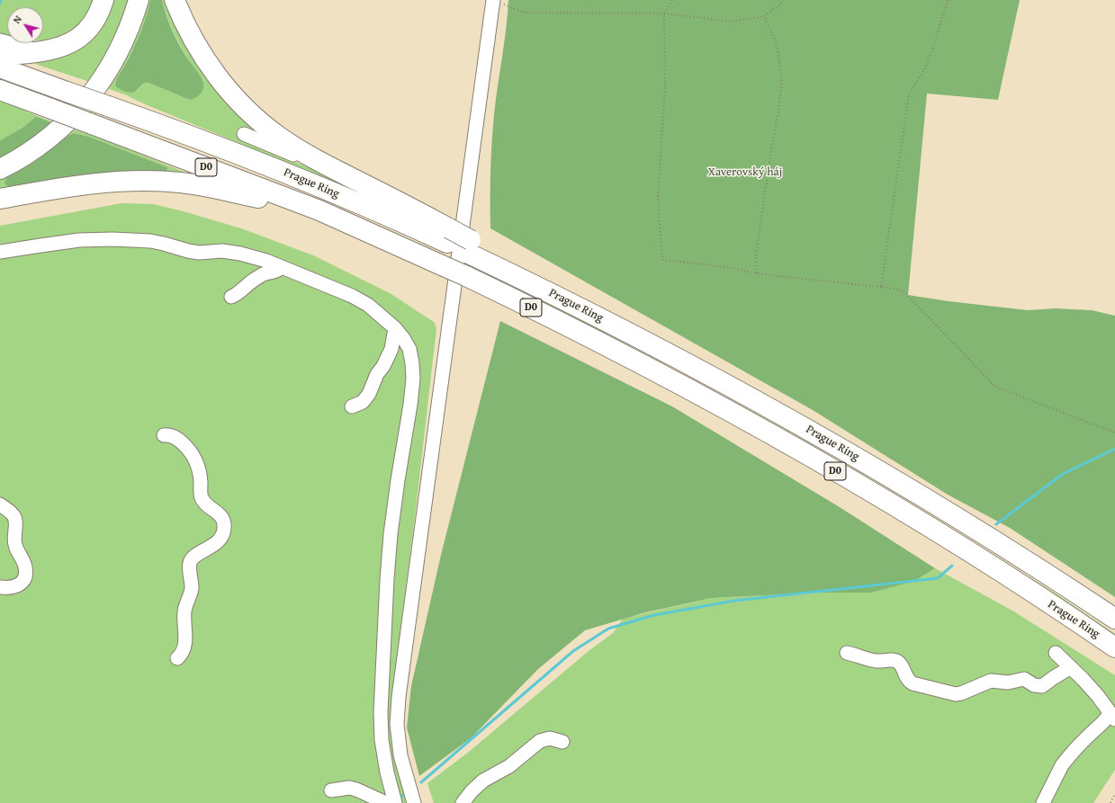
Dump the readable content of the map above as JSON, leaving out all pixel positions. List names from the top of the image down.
{
  "streets": {
    "highway": ["D0", "Prague Ring"]
  },
  "parks": ["Xaverovský háj"],
  "north": "top left"
}
